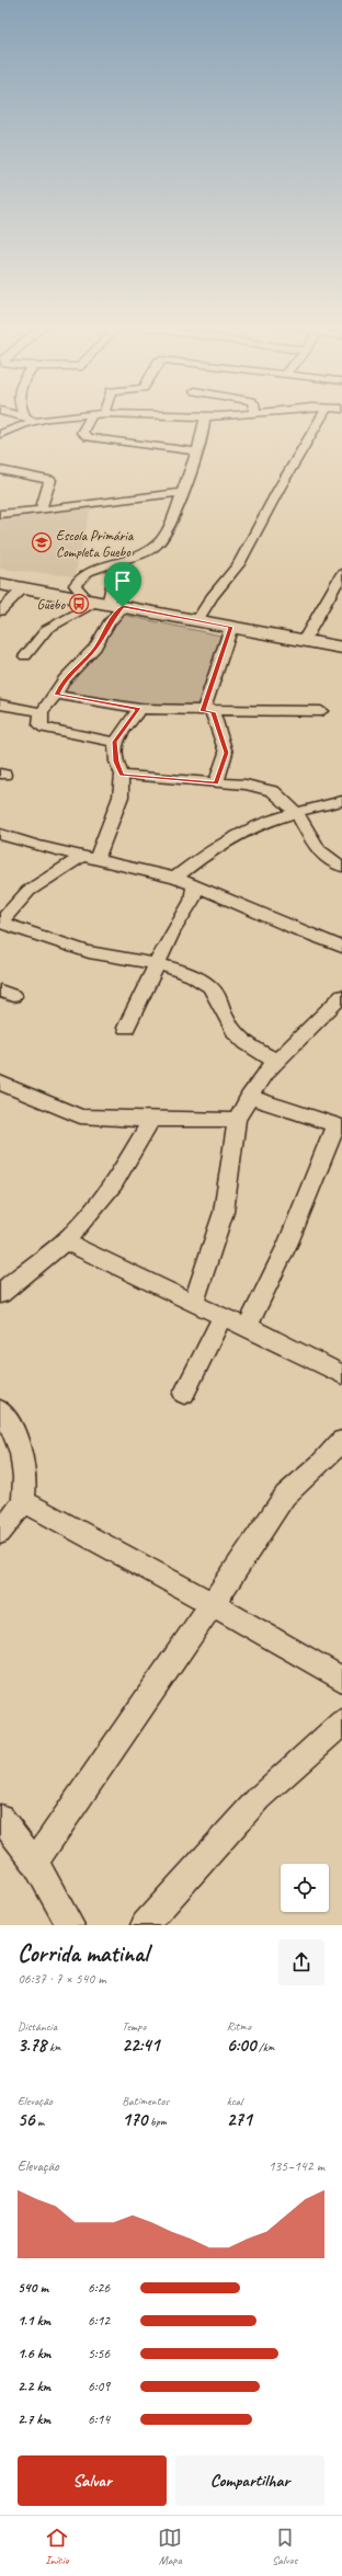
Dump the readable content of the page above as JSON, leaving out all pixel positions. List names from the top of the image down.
{
  "places": {
    "school or university": ["Escola Primária Completa Guebo"],
    "bus stop": ["Guebo"]
  },
  "page": {
    "heading": ["Corrida matinal", "06:37 · 7 × 540 m"],
    "stats": [
      ["Distância", "3.78 km"],
      ["Tempo", "22:41"],
      ["Ritmo", "6:00 /km"],
      ["Elevação", "56 m"],
      ["Batimentos", "170 bpm"],
      ["kcal", "271"]
    ],
    "chart": ["Elevação", "135–142 m"],
    "list": [
      {
        "name": "540 m",
        "note": "6:26"
      },
      {
        "name": "1.1 km",
        "note": "6:12"
      },
      {
        "name": "1.6 km",
        "note": "5:56"
      },
      {
        "name": "2.2 km",
        "note": "6:09"
      },
      {
        "name": "2.7 km",
        "note": "6:14"
      }
    ],
    "buttons": ["Salvar", "Compartilhar"],
    "tabs": ["Início", "Mapa", "Salvos"]
  }
}
